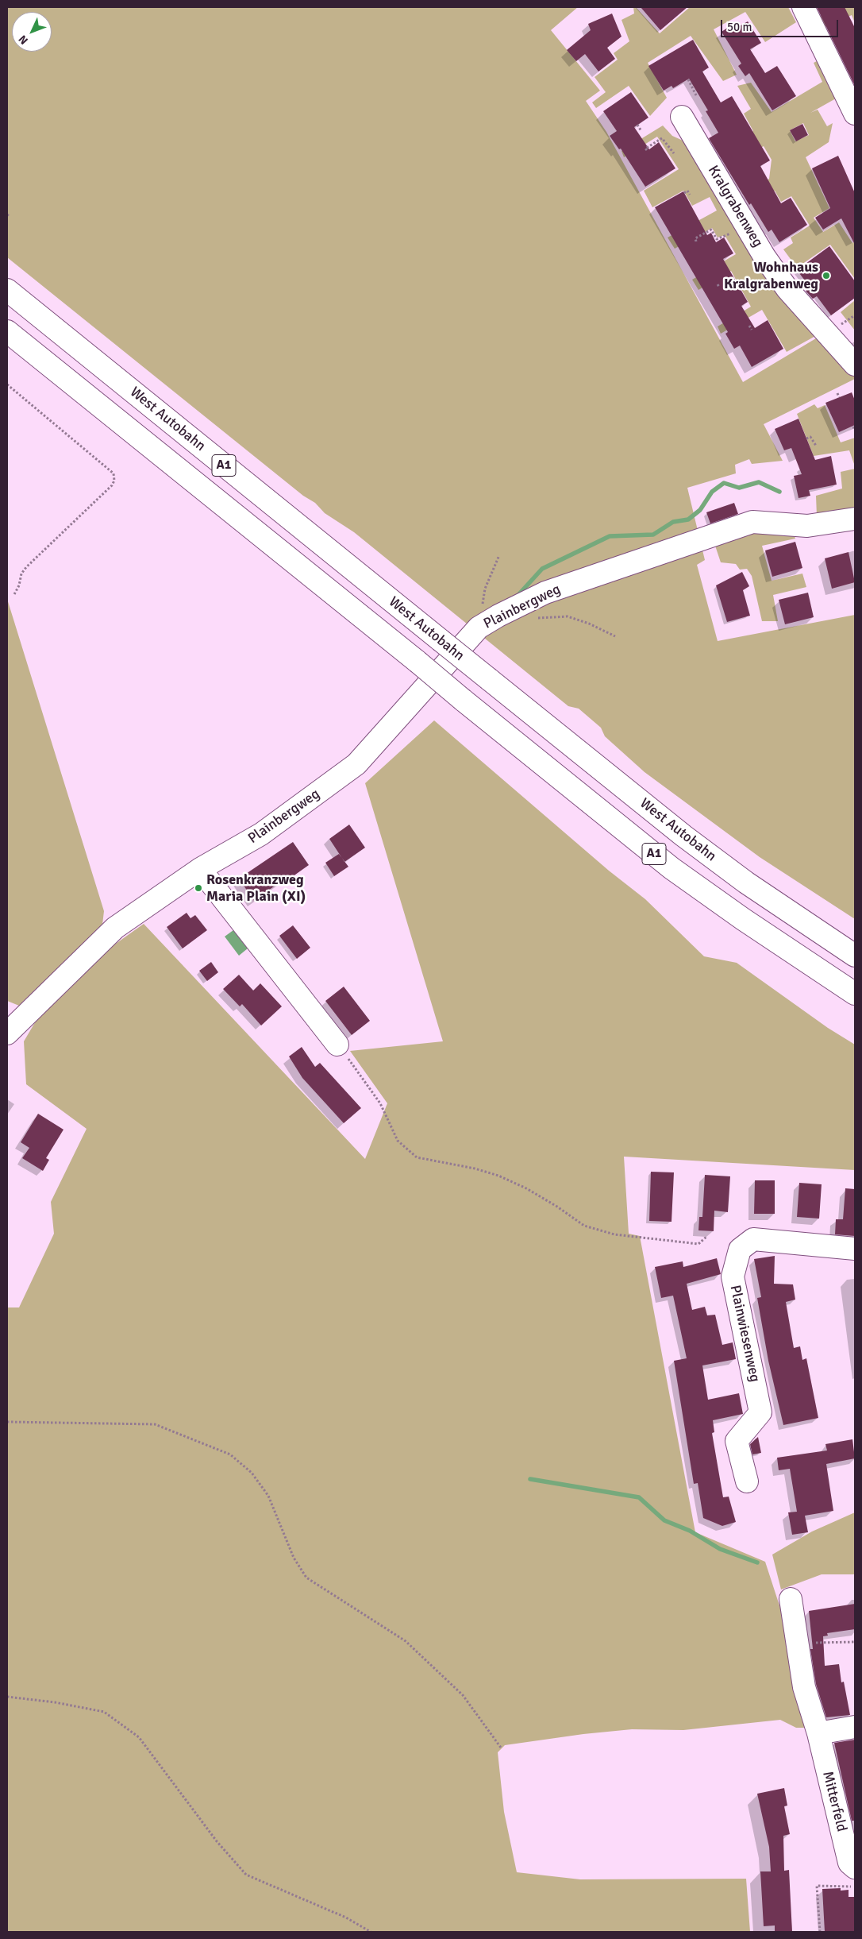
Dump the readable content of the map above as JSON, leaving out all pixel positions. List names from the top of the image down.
{
  "streets": {
    "main road": [
      "Kralgrabenweg",
      "West Autobahn",
      "A1",
      "Plainbergweg",
      "Plainwiesenweg",
      "Mitterfeld"
    ]
  },
  "places": ["Wohnhaus Kralgrabenweg", "Rosenkranzweg Maria Plain (XI)"],
  "scale_bar": "50 m",
  "north": "bottom left"
}
